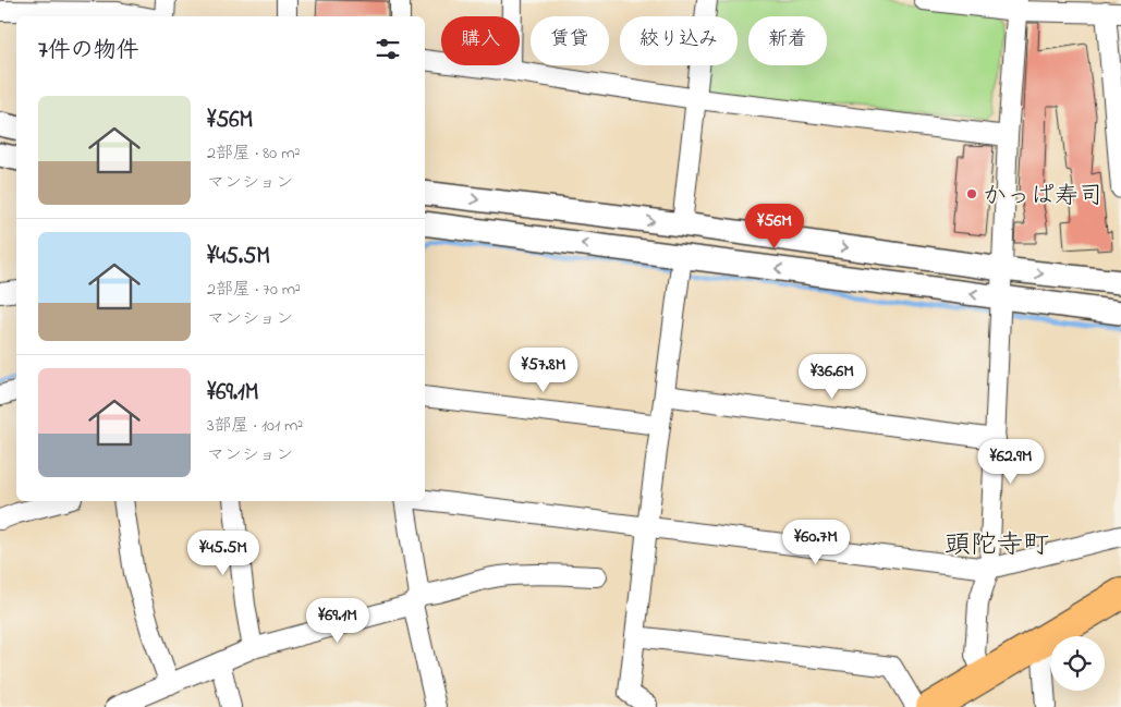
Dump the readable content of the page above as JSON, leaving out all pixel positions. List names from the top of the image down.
{
  "districts": ["頭陀寺町"],
  "places": ["かっぱ寿司"],
  "page": {
    "chip": [
      "購入",
      "賃貸",
      "絞り込み",
      "新着"
    ],
    "heading": "7件の物件",
    "list": [
      {
        "name": "¥56M",
        "note": "2部屋 · 80 m² · マンション"
      },
      {
        "name": "¥45.5M",
        "note": "2部屋 · 70 m² · マンション"
      },
      {
        "name": "¥69.1M",
        "note": "3部屋 · 101 m² · マンション"
      }
    ],
    "price": [
      "¥56M",
      "¥57.8M",
      "¥36.6M",
      "¥62.9M",
      "¥60.7M",
      "¥45.5M",
      "¥69.1M"
    ]
  }
}
